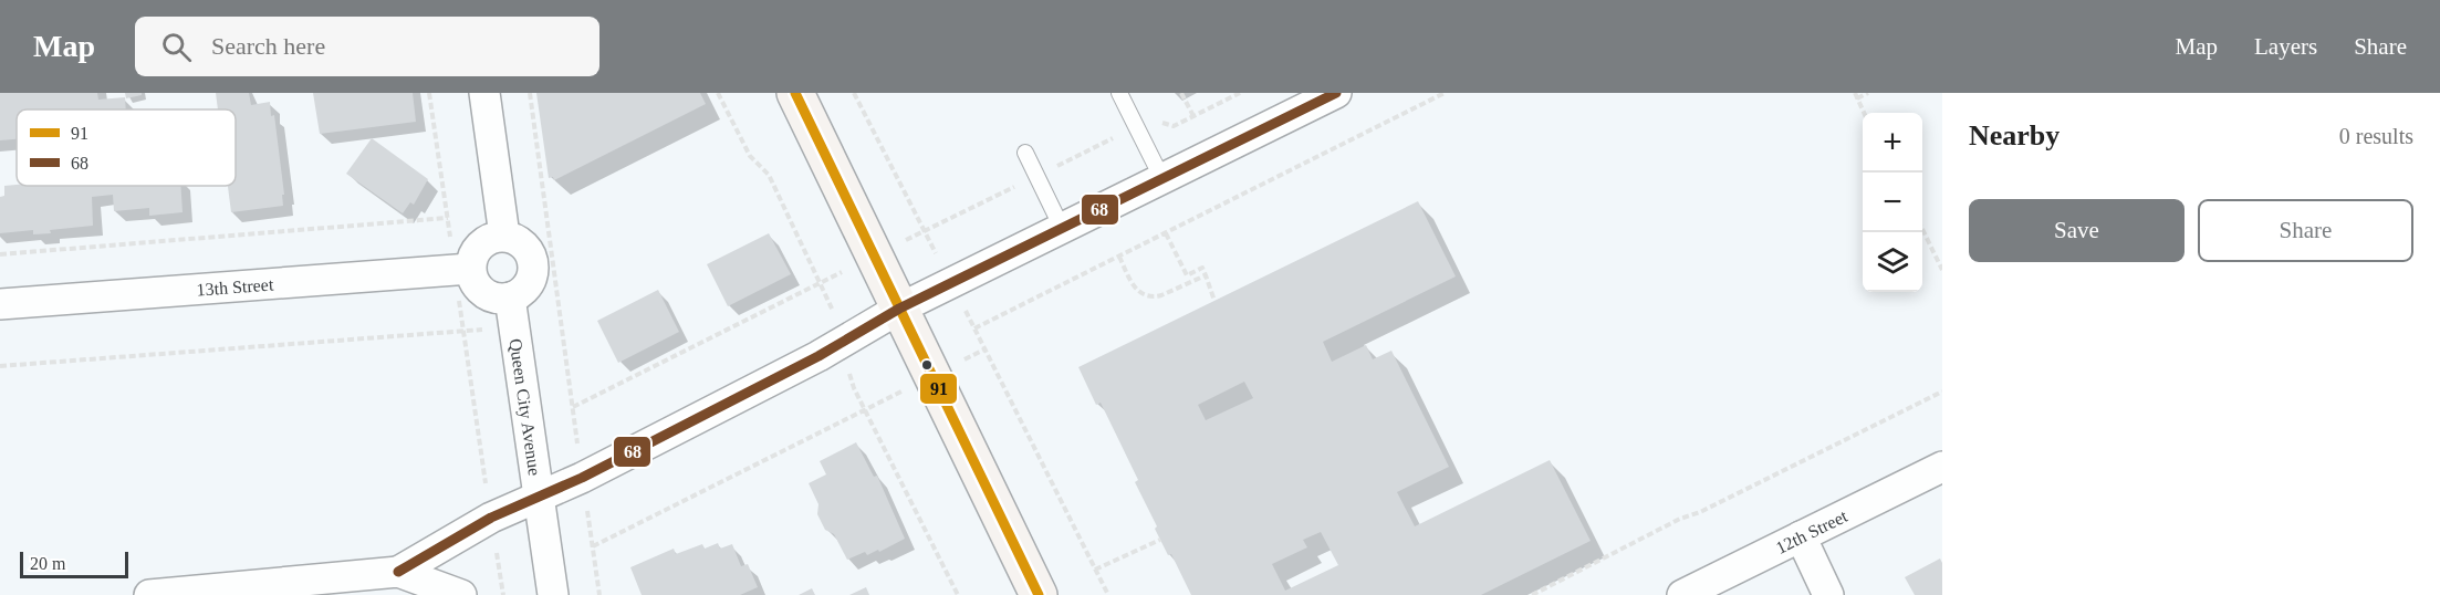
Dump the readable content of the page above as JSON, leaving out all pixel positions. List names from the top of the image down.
{
  "streets": {
    "street": ["13th Street", "Queen City Avenue", "12th Street"]
  },
  "crossings": [
    ["13th Street", "Queen City Avenue"]
  ],
  "lines": ["transit line 91", "transit line 68"],
  "legend": ["91", "68"],
  "scale_bar": "20 m",
  "page": {
    "header": "Map",
    "search": "Search here",
    "nav": ["Map", "Layers", "Share"],
    "heading": ["Nearby", "0 results"],
    "map_buttons": ["+", "−"],
    "buttons": ["Save", "Share"],
    "scale": "20 m"
  }
}
